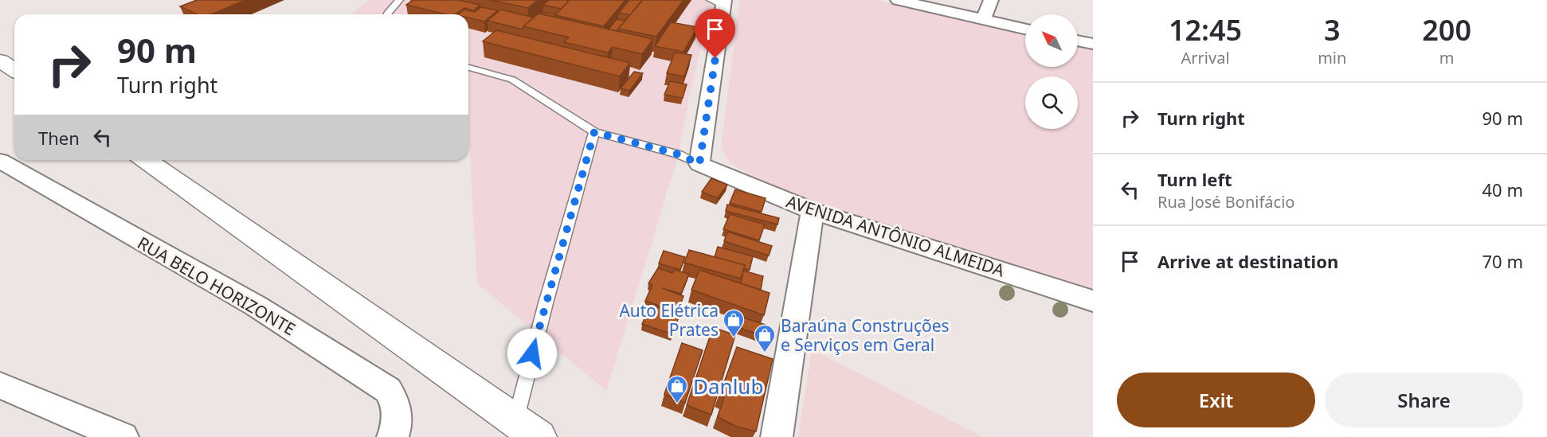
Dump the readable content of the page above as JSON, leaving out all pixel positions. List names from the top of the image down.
{
  "streets": {
    "street": ["AVENIDA ANTÔNIO ALMEIDA", "RUA BELO HORIZONTE"]
  },
  "places": {
    "shop": ["Auto Elétrica Prates", "Baraúna Construções e Serviços em Geral", "Danlub"]
  },
  "north": "top left",
  "page": {
    "eta": [
      "12:45",
      "Arrival",
      "3",
      "min",
      "200",
      "m"
    ],
    "turn": ["90 m", "Turn right"],
    "list": [
      {
        "name": "Turn right",
        "value": "90 m"
      },
      {
        "name": "Turn left",
        "note": "Rua José Bonifácio",
        "value": "40 m"
      },
      {
        "name": "Arrive at destination",
        "value": "70 m"
      }
    ],
    "then": "Then",
    "buttons": ["Exit", "Share"]
  }
}
